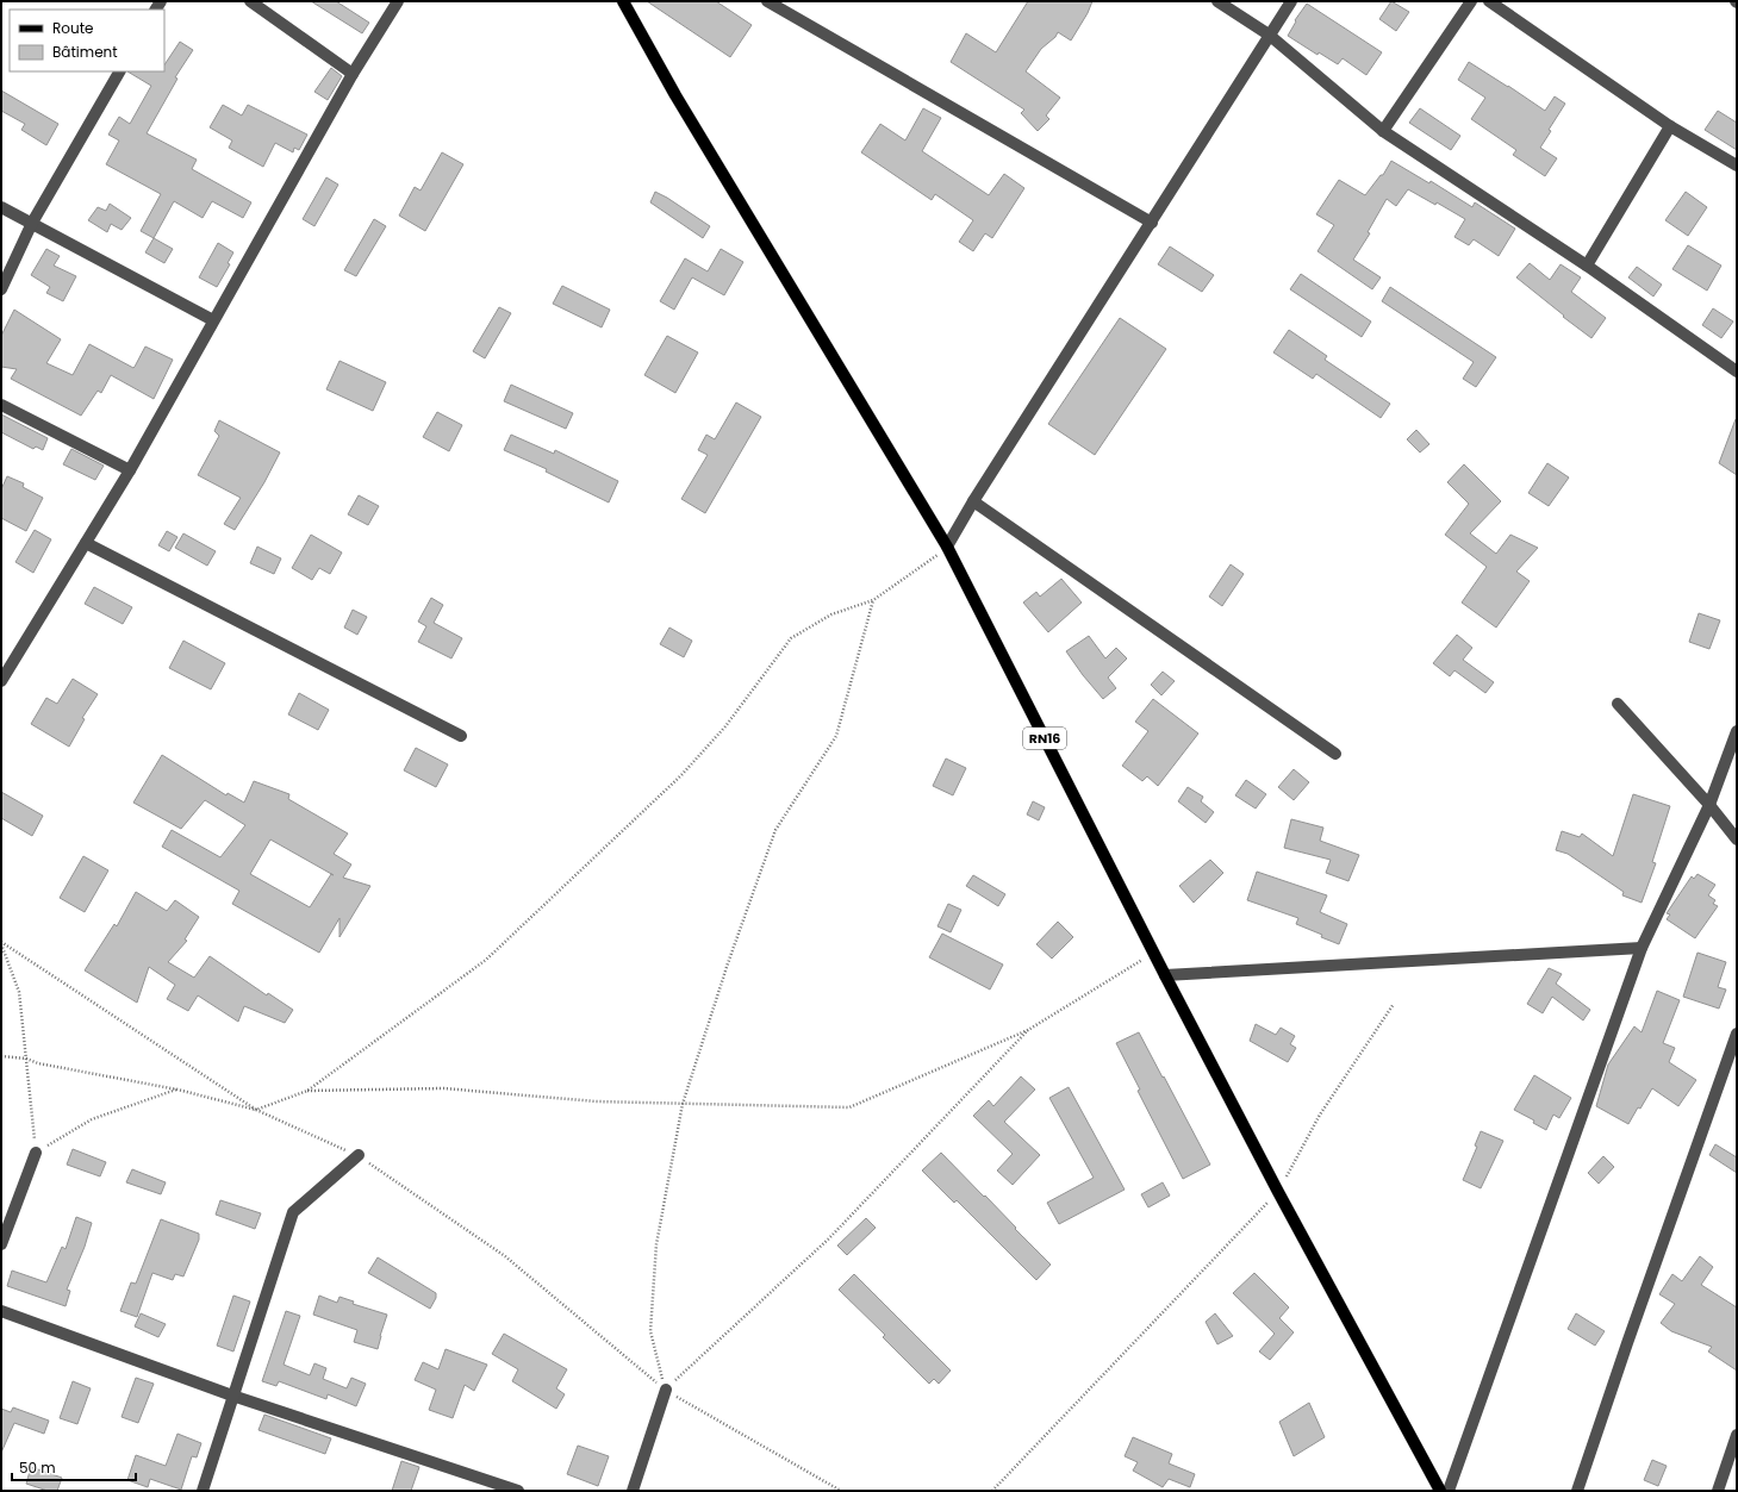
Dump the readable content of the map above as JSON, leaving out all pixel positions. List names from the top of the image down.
{
  "streets": {
    "main road": ["RN16"]
  },
  "legend": ["Route", "Bâtiment"],
  "scale_bar": "50 m"
}
